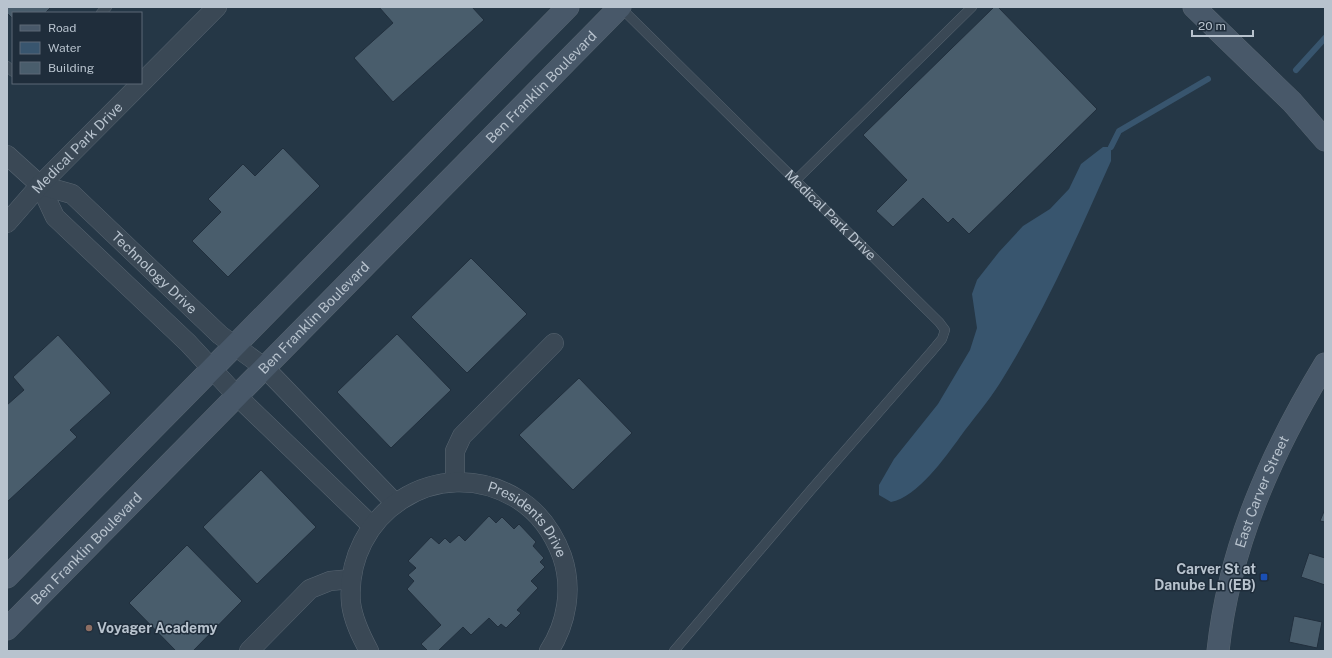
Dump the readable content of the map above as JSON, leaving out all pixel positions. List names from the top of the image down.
{
  "streets": {
    "street": [
      "Ben Franklin Boulevard",
      "Medical Park Drive",
      "Technology Drive",
      "East Carver Street",
      "Presidents Drive"
    ]
  },
  "crossings": [
    ["Ben Franklin Boulevard", "Medical Park Drive"],
    ["Ben Franklin Boulevard", "Technology Drive"],
    ["Medical Park Drive", "Technology Drive"]
  ],
  "places": {
    "transit": ["Carver St at Danube Ln (EB)"],
    "other": ["Voyager Academy"]
  },
  "legend": ["Road", "Water", "Building"],
  "scale_bar": "20 m"
}
